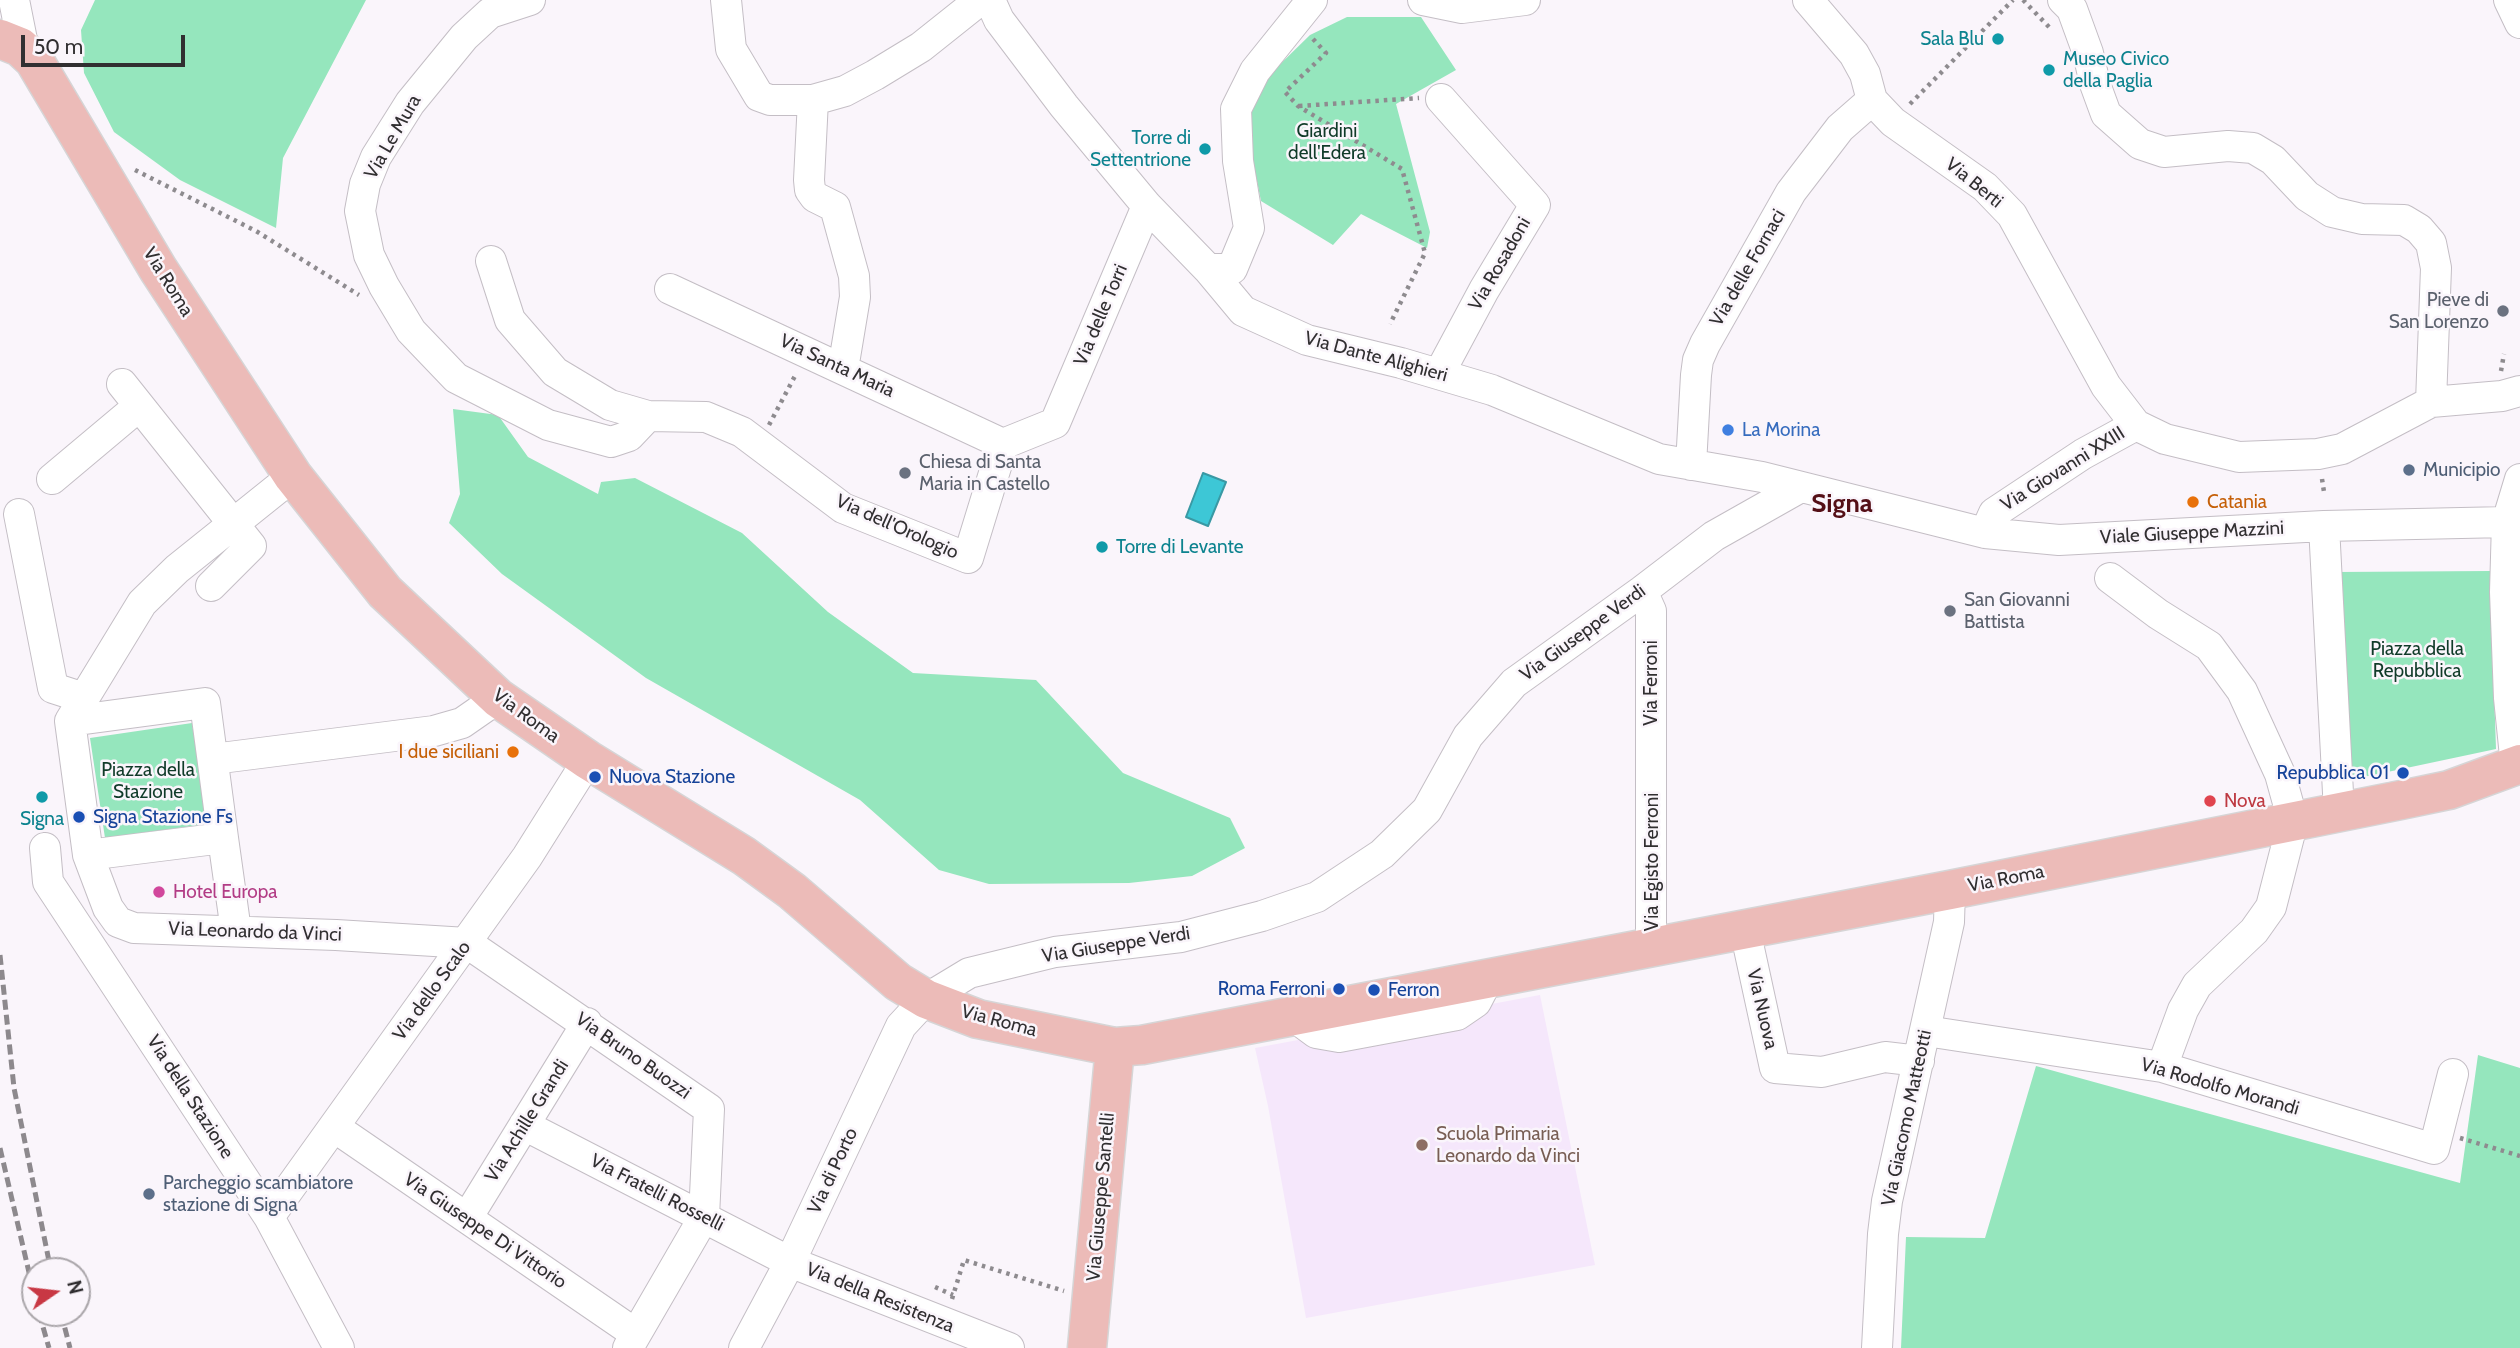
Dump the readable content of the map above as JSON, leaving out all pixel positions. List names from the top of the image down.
{
  "streets": {
    "main road": ["Via Roma", "Via Giuseppe Santelli"],
    "street": [
      "Via Le Mura",
      "Via Berti",
      "Via Rosadoni",
      "Via delle Fornaci",
      "Via delle Torri",
      "Via Dante Alighieri",
      "Via Santa Maria",
      "Via Giovanni XXIII",
      "Via dell'Orologio",
      "Viale Giuseppe Mazzini",
      "Via Giuseppe Verdi",
      "Via Ferroni",
      "Via Egisto Ferroni",
      "Via Leonardo da Vinci",
      "Via dello Scalo",
      "Via Nuova",
      "Via Bruno Buozzi",
      "Via Rodolfo Morandi",
      "Via della Stazione",
      "Via Giacomo Matteotti",
      "Via Achille Grandi",
      "Via di Porto",
      "Via Fratelli Rosselli",
      "Via Giuseppe Di Vittorio",
      "Via della Resistenza"
    ]
  },
  "crossings": [
    ["Via Le Mura", "Via dell'Orologio"],
    ["Via Berti", "Via delle Fornaci"],
    ["Via Berti", "Via Giovanni XXIII"],
    ["Via Rosadoni", "Via Dante Alighieri"],
    ["Via delle Fornaci", "Via Dante Alighieri"],
    ["Via Roma", "Via Giuseppe Verdi"],
    ["Via Roma", "Via Egisto Ferroni"],
    ["Via Roma", "Via dello Scalo"],
    ["Via Roma", "Via Nuova"],
    ["Via Roma", "Via Giacomo Matteotti"],
    ["Via Roma", "Via di Porto"],
    ["Via Roma", "Via Giuseppe Santelli"],
    ["Via delle Torri", "Via Dante Alighieri"],
    ["Via delle Torri", "Via Santa Maria"],
    ["Via delle Torri", "Via dell'Orologio"],
    ["Via Dante Alighieri", "Via Giuseppe Verdi"],
    ["Via Santa Maria", "Via dell'Orologio"],
    ["Via Giovanni XXIII", "Viale Giuseppe Mazzini"],
    ["Via Giuseppe Verdi", "Via Ferroni"],
    ["Via Giuseppe Verdi", "Via di Porto"],
    ["Via Ferroni", "Via Egisto Ferroni"],
    ["Via Leonardo da Vinci", "Via dello Scalo"],
    ["Via Leonardo da Vinci", "Via Bruno Buozzi"],
    ["Via dello Scalo", "Via Bruno Buozzi"],
    ["Via dello Scalo", "Via della Stazione"],
    ["Via dello Scalo", "Via Giuseppe Di Vittorio"],
    ["Via Nuova", "Via Giacomo Matteotti"],
    ["Via Bruno Buozzi", "Via Achille Grandi"],
    ["Via Bruno Buozzi", "Via Fratelli Rosselli"],
    ["Via Rodolfo Morandi", "Via Giacomo Matteotti"],
    ["Via Achille Grandi", "Via Fratelli Rosselli"],
    ["Via Achille Grandi", "Via Giuseppe Di Vittorio"],
    ["Via di Porto", "Via Fratelli Rosselli"],
    ["Via di Porto", "Via della Resistenza"],
    ["Via Fratelli Rosselli", "Via della Resistenza"]
  ],
  "districts": ["Signa"],
  "parks": ["Giardini dell'Edera", "Piazza della Repubblica", "Piazza della Stazione"],
  "places": [
    "Sala Blu",
    "Museo Civico della Paglia",
    "Torre di Settentrione",
    "Pieve di San Lorenzo",
    "La Morina",
    "Municipio",
    "Chiesa di Santa Maria in Castello",
    "Catania",
    "Torre di Levante",
    "San Giovanni Battista",
    "I due siciliani",
    "Repubblica 01",
    "Nuova Stazione",
    "Signa",
    "Nova",
    "Signa Stazione Fs",
    "Hotel Europa",
    "Roma Ferroni",
    "Ferron",
    "Scuola Primaria Leonardo da Vinci",
    "Parcheggio scambiatore stazione di Signa"
  ],
  "scale_bar": "50 m",
  "north": "right"
}
